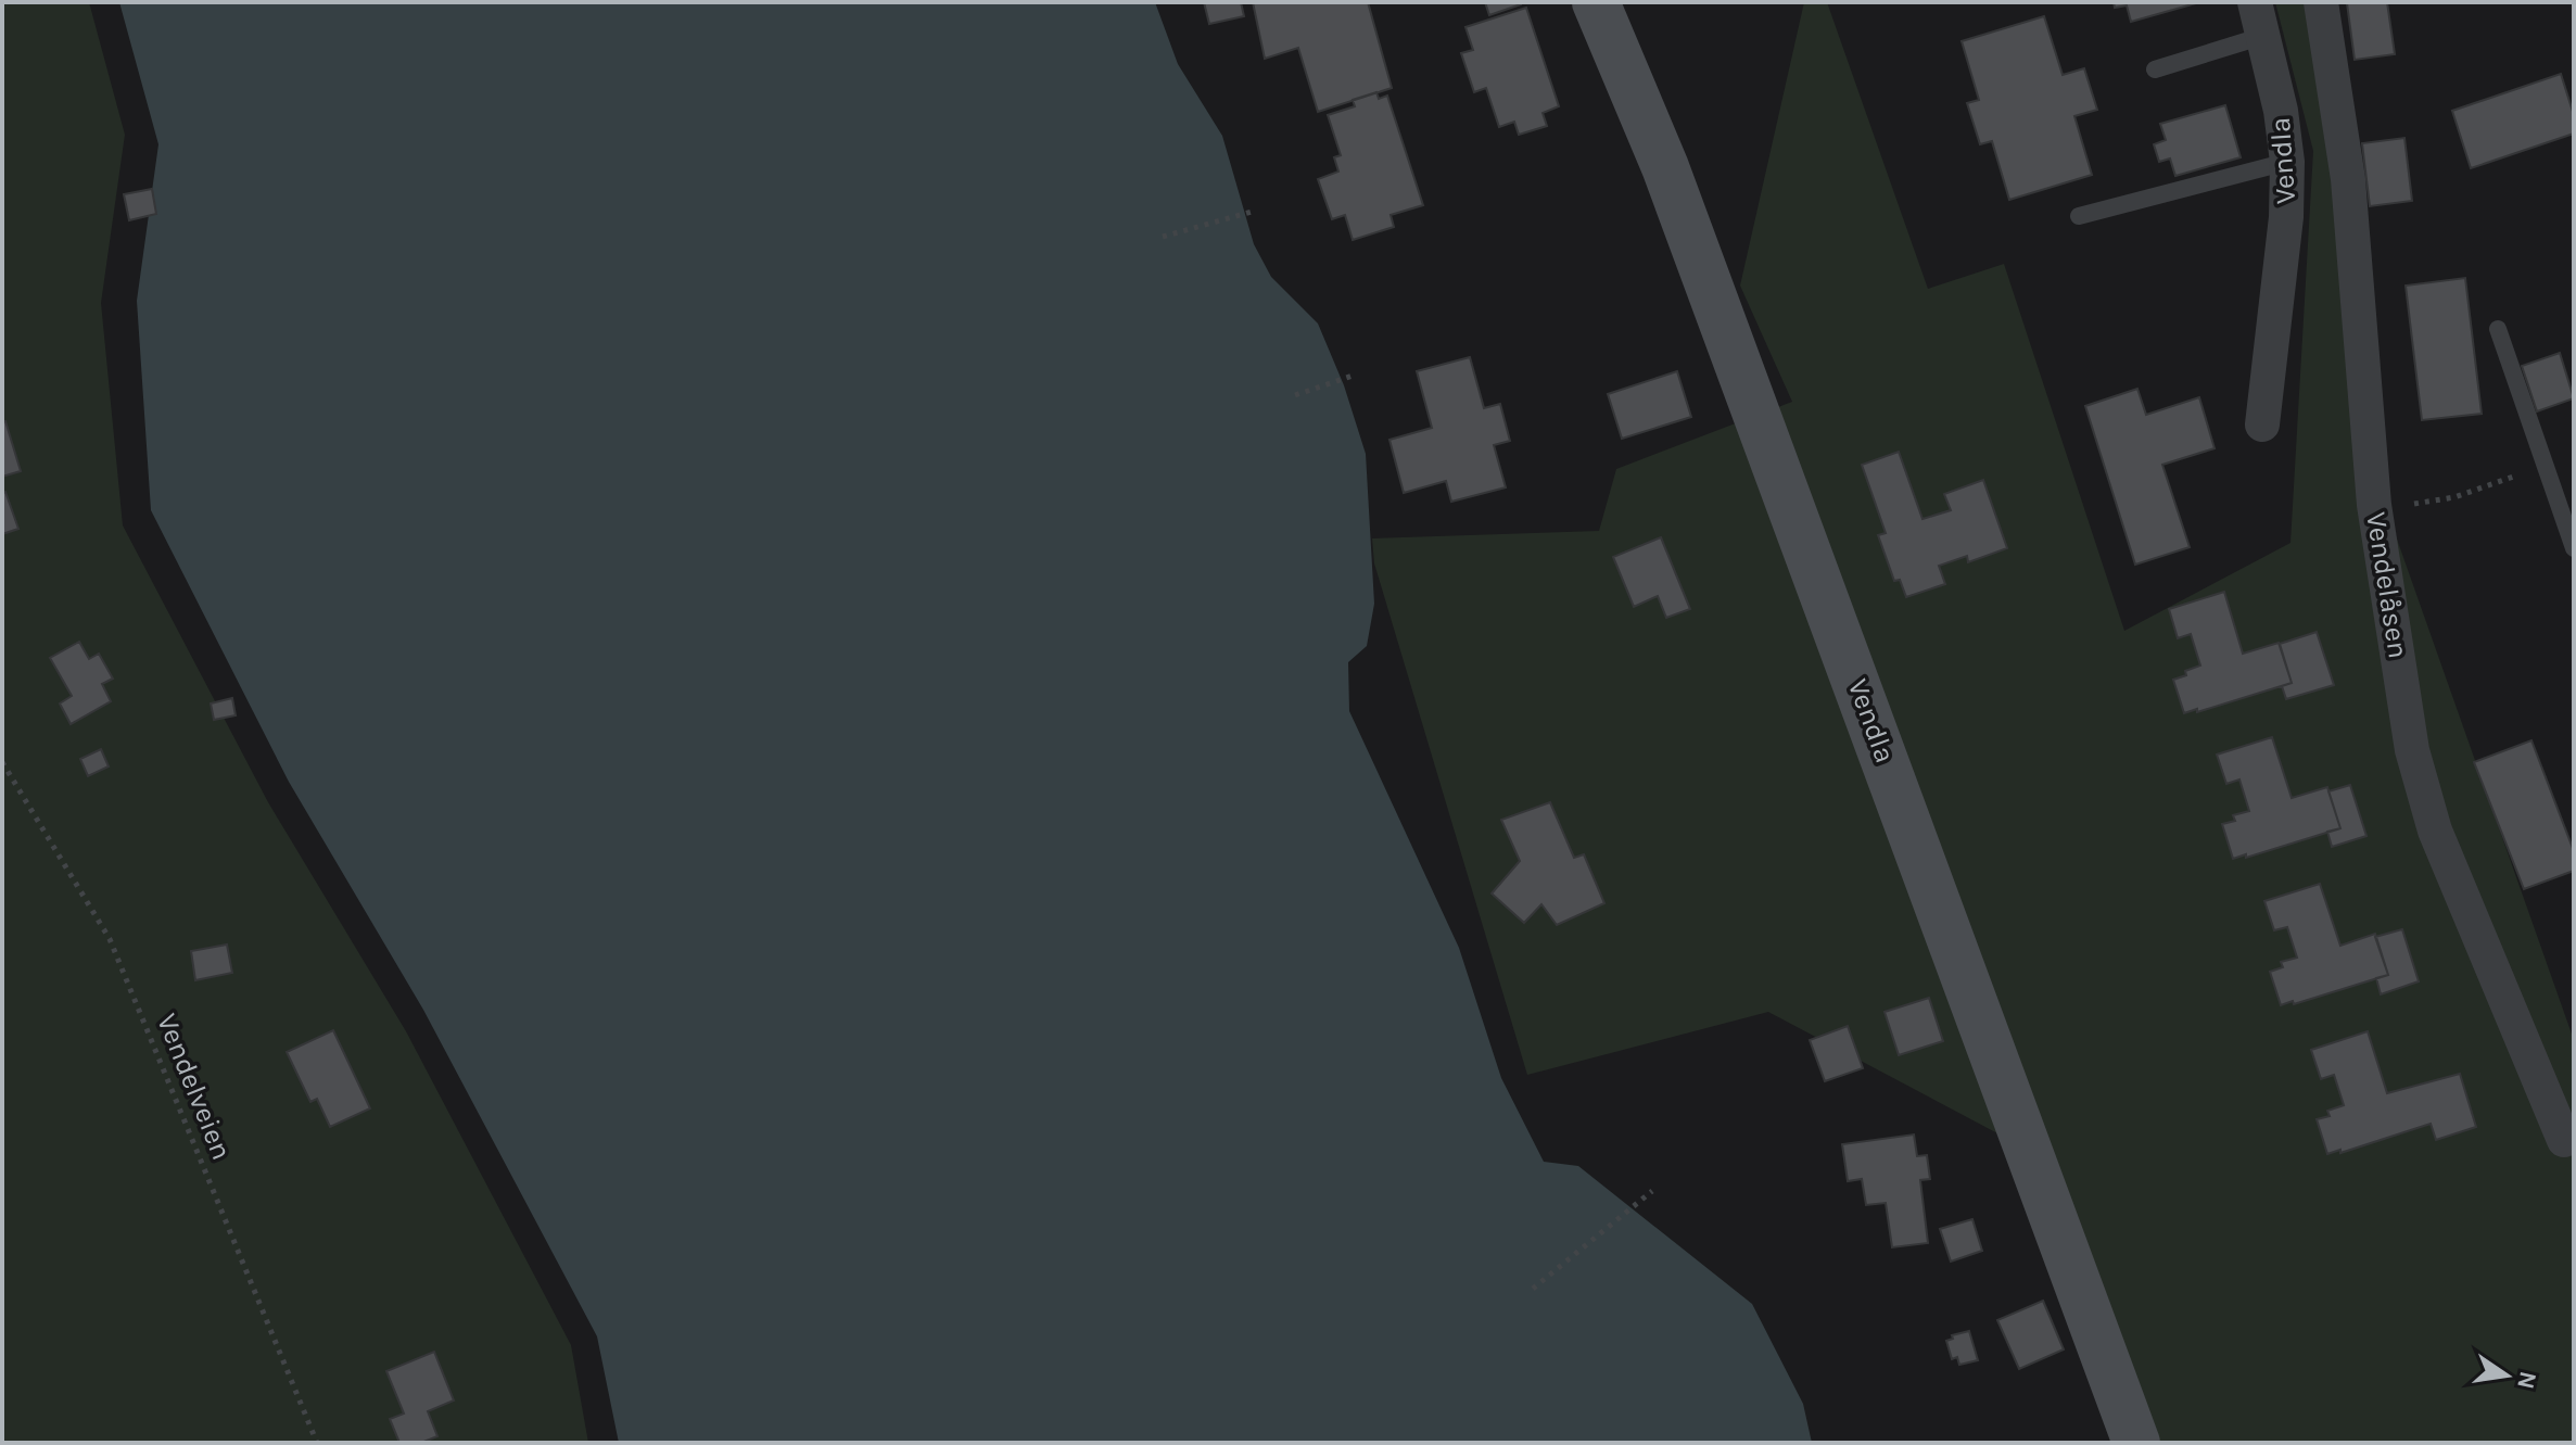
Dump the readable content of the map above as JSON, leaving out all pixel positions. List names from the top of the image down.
{
  "streets": {
    "street": ["Vendla", "Vendelåsen"],
    "path": ["Vendelveien"]
  },
  "north": "right"
}
